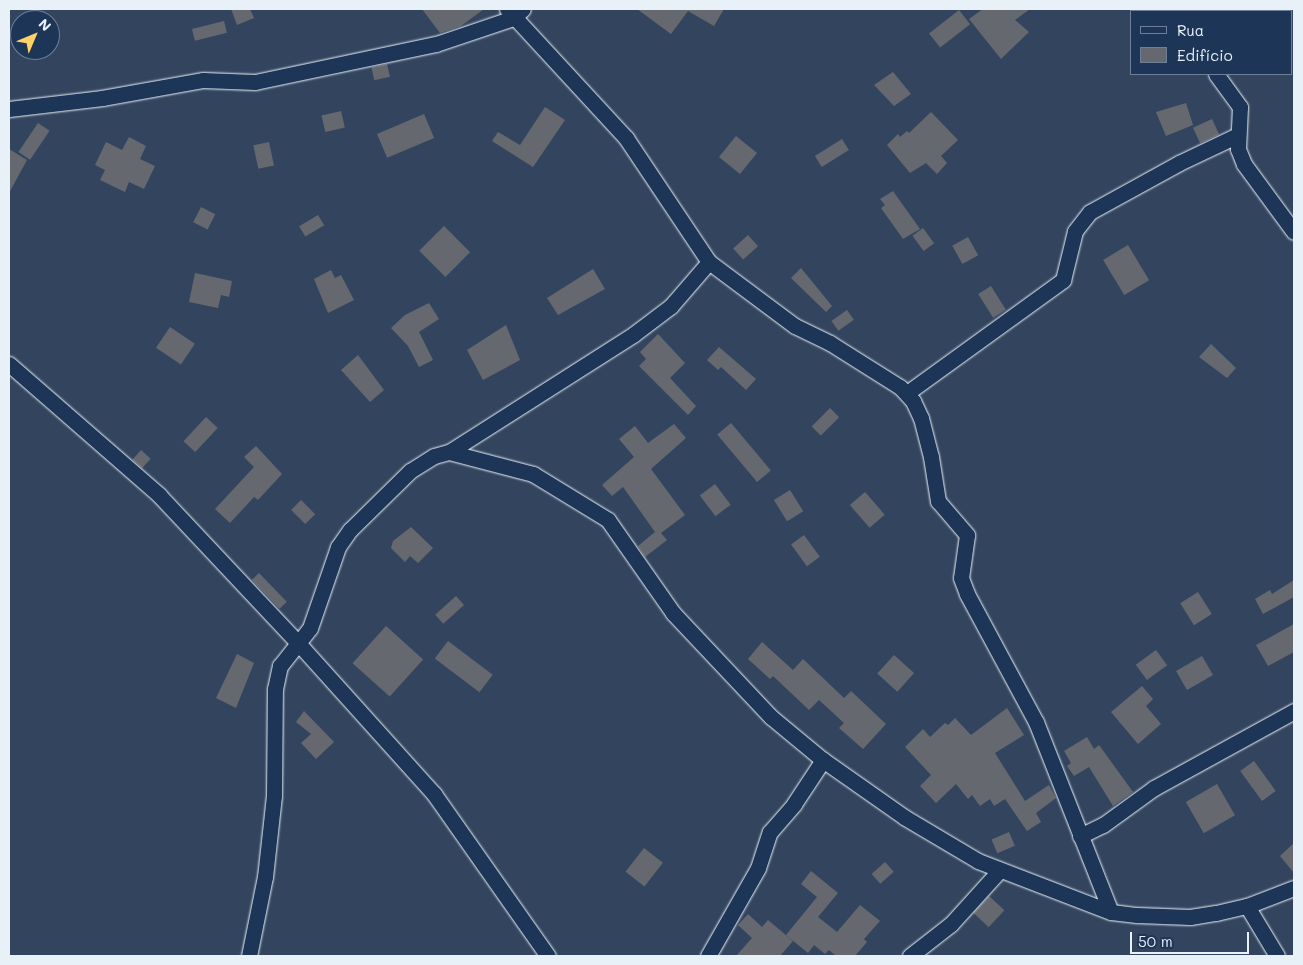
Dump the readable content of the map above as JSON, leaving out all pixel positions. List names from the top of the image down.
{
  "legend": ["Rua", "Edifício"],
  "scale_bar": "50 m",
  "north": "top right"
}
